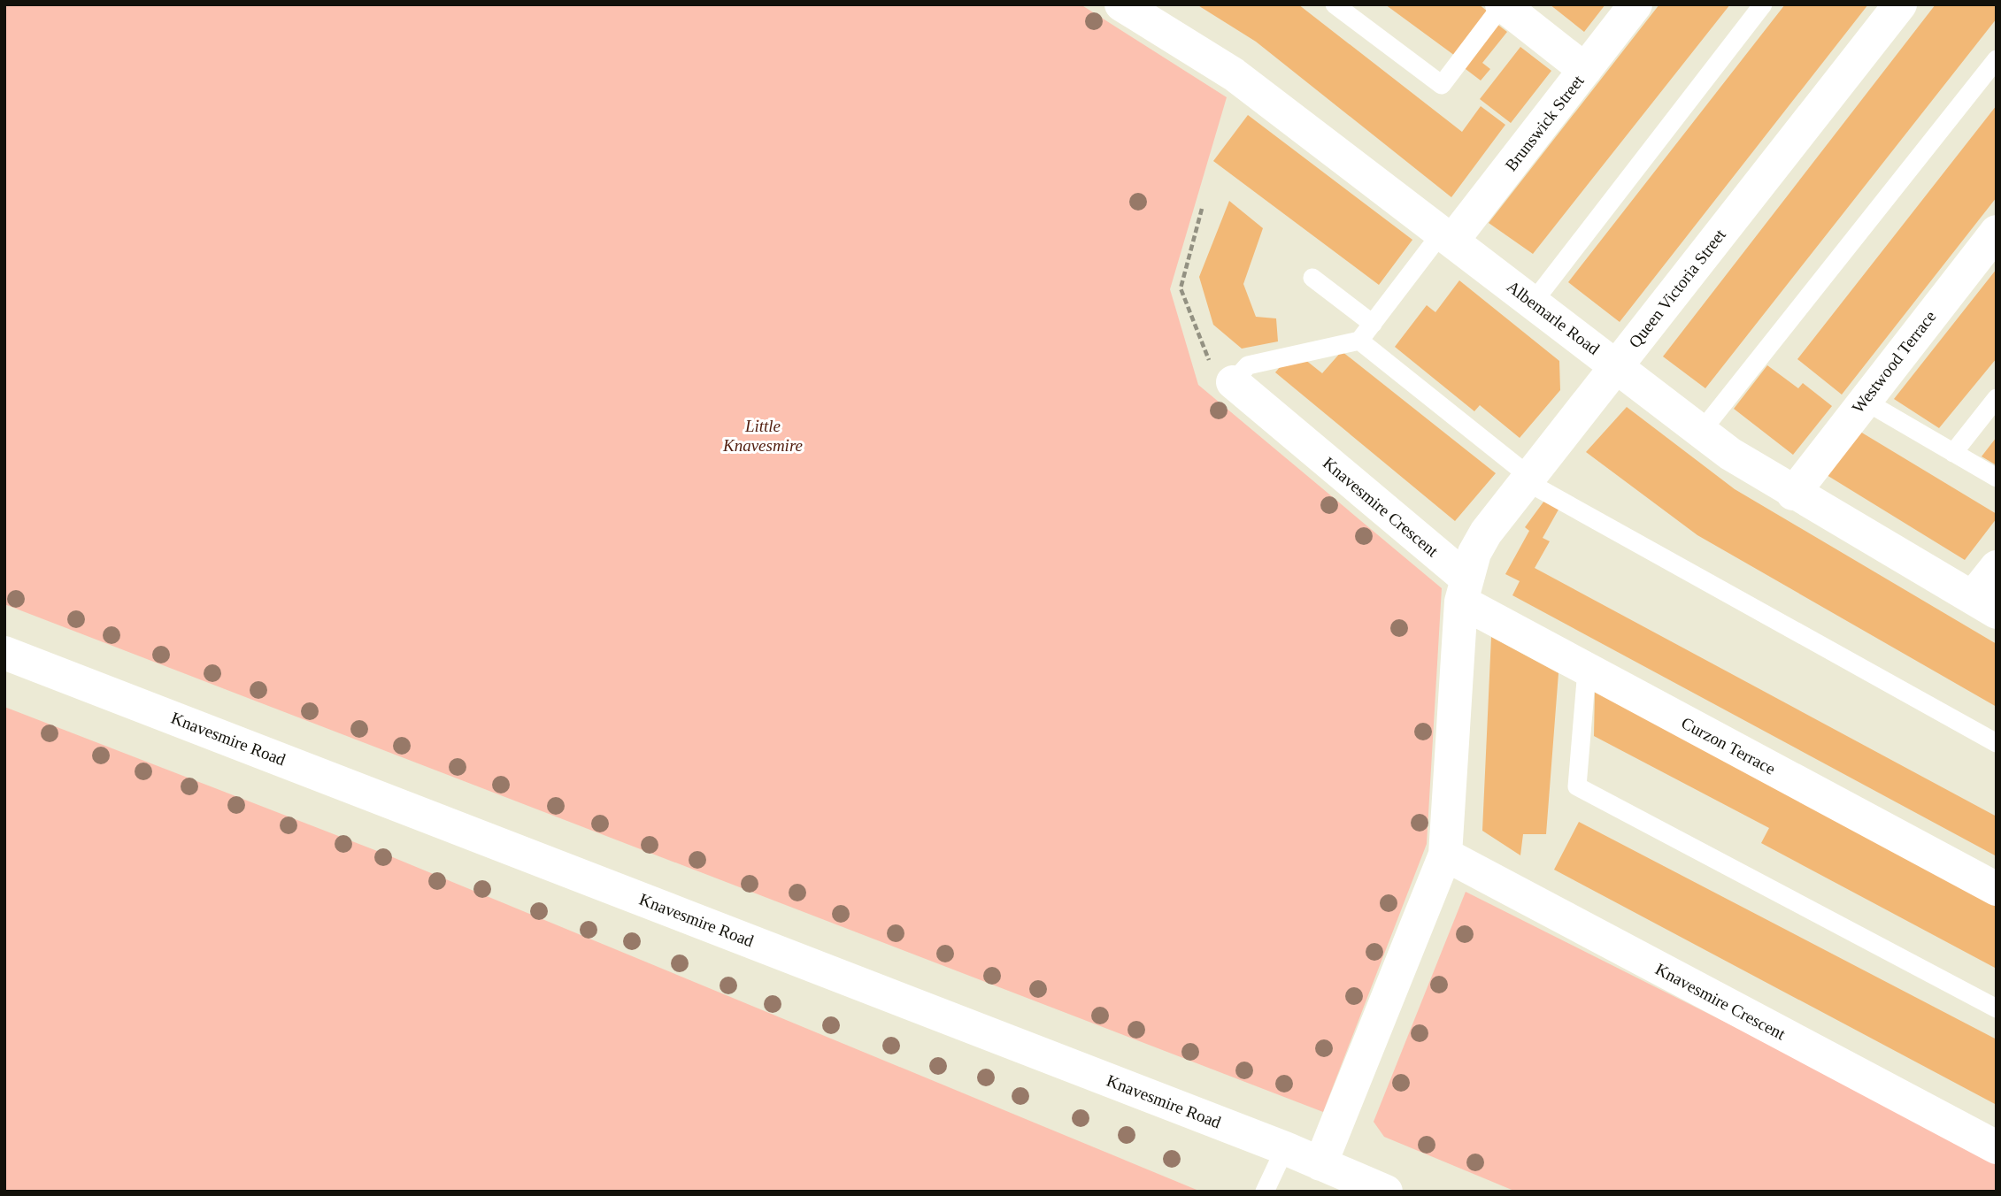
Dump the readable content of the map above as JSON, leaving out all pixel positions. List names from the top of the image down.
{
  "streets": {
    "street": [
      "Brunswick Street",
      "Queen Victoria Street",
      "Albemarle Road",
      "Westwood Terrace",
      "Knavesmire Crescent",
      "Knavesmire Road",
      "Curzon Terrace"
    ]
  },
  "crossings": [
    ["Brunswick Street", "Albemarle Road"],
    ["Queen Victoria Street", "Albemarle Road"],
    ["Queen Victoria Street", "Knavesmire Crescent"],
    ["Queen Victoria Street", "Curzon Terrace"],
    ["Albemarle Road", "Westwood Terrace"],
    ["Knavesmire Crescent", "Curzon Terrace"]
  ],
  "parks": ["Little Knavesmire"]
}
